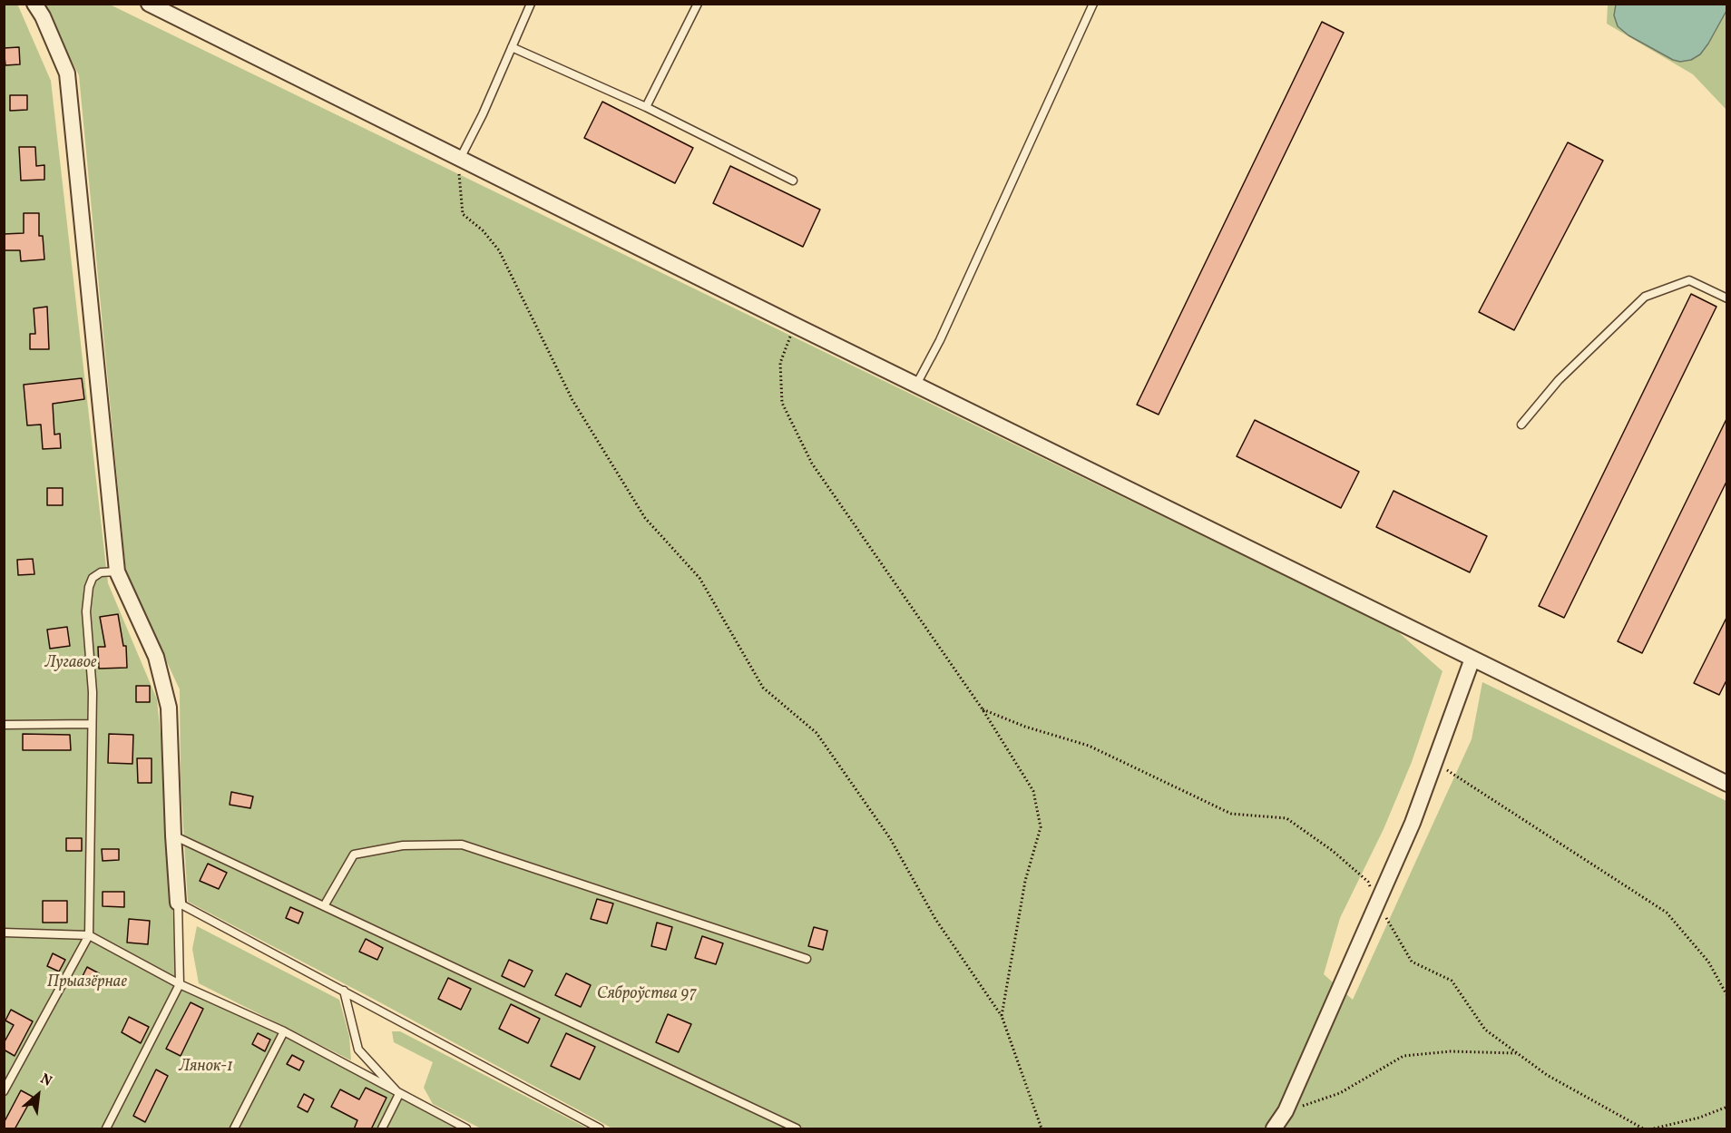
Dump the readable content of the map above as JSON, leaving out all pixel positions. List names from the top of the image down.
{
  "parks": [
    "Лугавое",
    "Прыазёрнае",
    "Сяброўства 97",
    "Лянок-1"
  ],
  "north": "top right"
}
